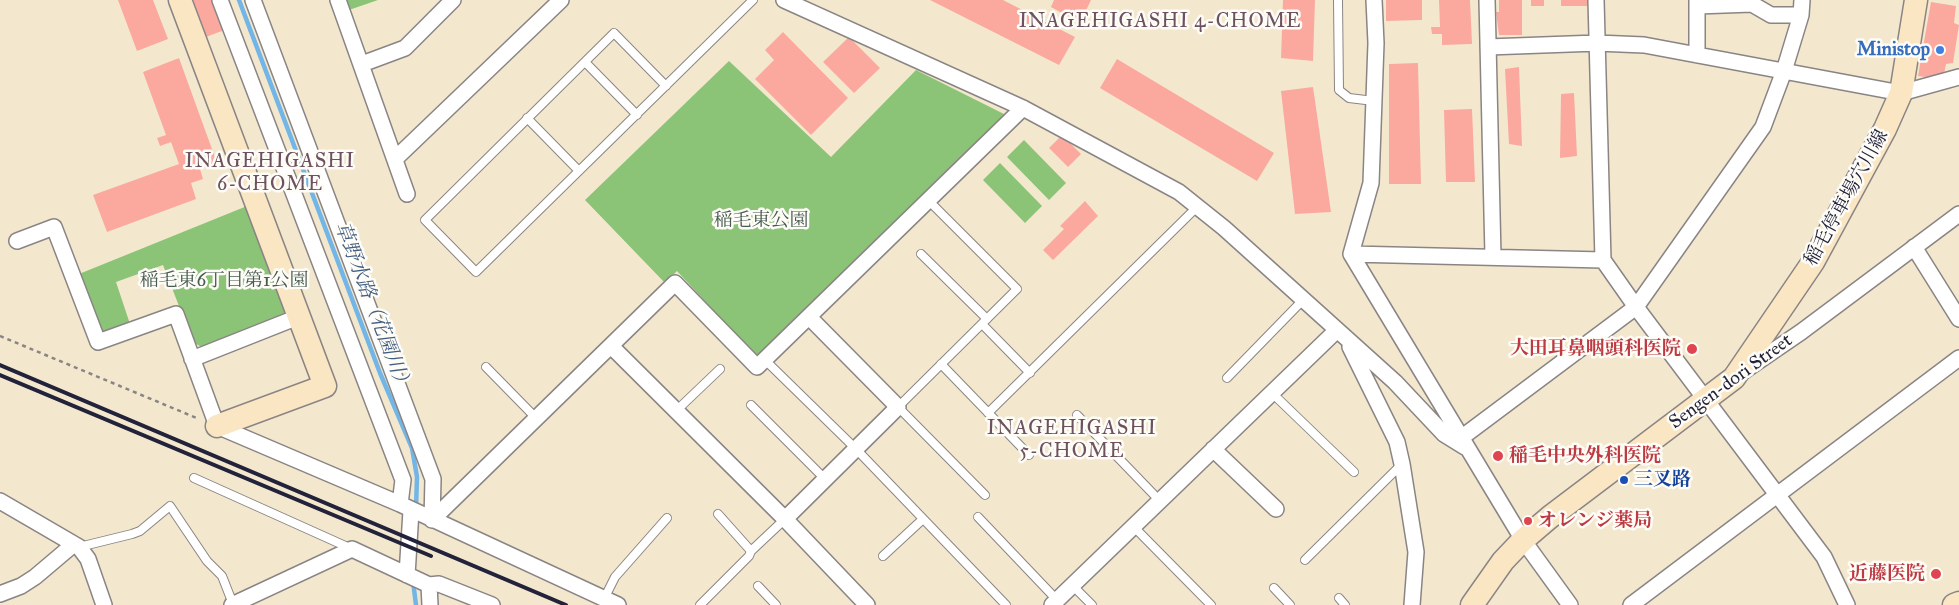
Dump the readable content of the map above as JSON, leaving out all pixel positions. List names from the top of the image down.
{
  "streets": {
    "main road": ["稲毛停車場穴川線", "Sengen-dori Street"]
  },
  "crossings": [
    ["稲毛停車場穴川線", "Sengen-dori Street"]
  ],
  "districts": ["INAGEHIGASHI 4-CHOME", "INAGEHIGASHI 6-CHOME", "INAGEHIGASHI 5-CHOME"],
  "water": ["草野水路（花園川）"],
  "parks": ["稲毛東公園", "稲毛東6丁目第1公園"],
  "places": [
    "Ministop",
    "大田耳鼻咽頭科医院",
    "稲毛中央外科医院",
    "三叉路",
    "オレンジ薬局",
    "近藤医院"
  ]
}
